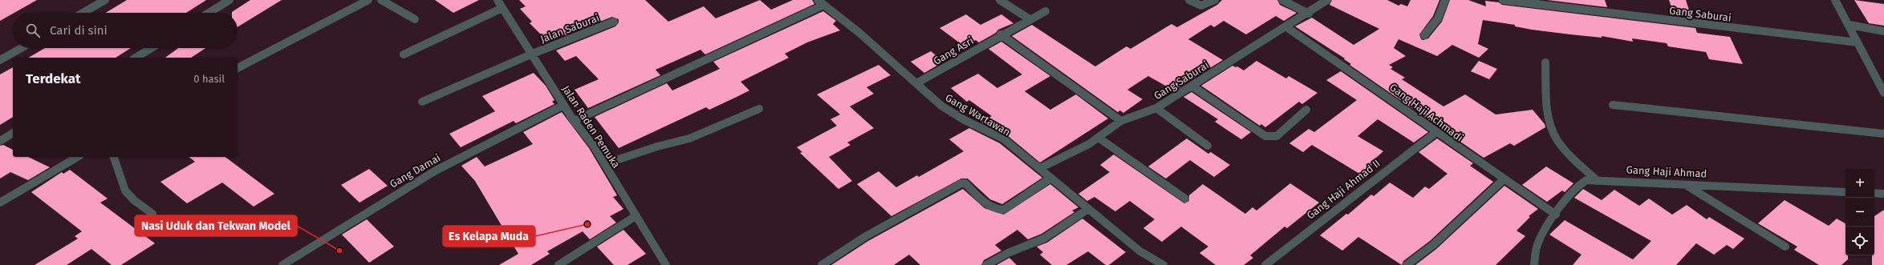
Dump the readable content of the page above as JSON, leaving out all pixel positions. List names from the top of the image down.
{
  "streets": {
    "street": [
      "Gang Saburai",
      "Jalan Saburai",
      "Gang Asri",
      "Gang Haji Achmadi",
      "Gang Wartawan",
      "Jalan Raden Pemuka",
      "Gang Damai",
      "Gang Haji Ahmad",
      "Gang Haji Ahmad II"
    ]
  },
  "crossings": [
    ["Gang Saburai", "Gang Haji Achmadi"],
    ["Gang Saburai", "Gang Wartawan"],
    ["Jalan Saburai", "Jalan Raden Pemuka"],
    ["Gang Asri", "Gang Wartawan"],
    ["Gang Haji Achmadi", "Gang Haji Ahmad"],
    ["Gang Haji Achmadi", "Gang Haji Ahmad II"],
    ["Jalan Raden Pemuka", "Gang Damai"]
  ],
  "places": ["Es Kelapa Muda", "Nasi Uduk dan Tekwan Model"],
  "page": {
    "search": "Cari di sini",
    "heading": ["Terdekat", "0 hasil"],
    "map_buttons": ["+", "−"]
  }
}
